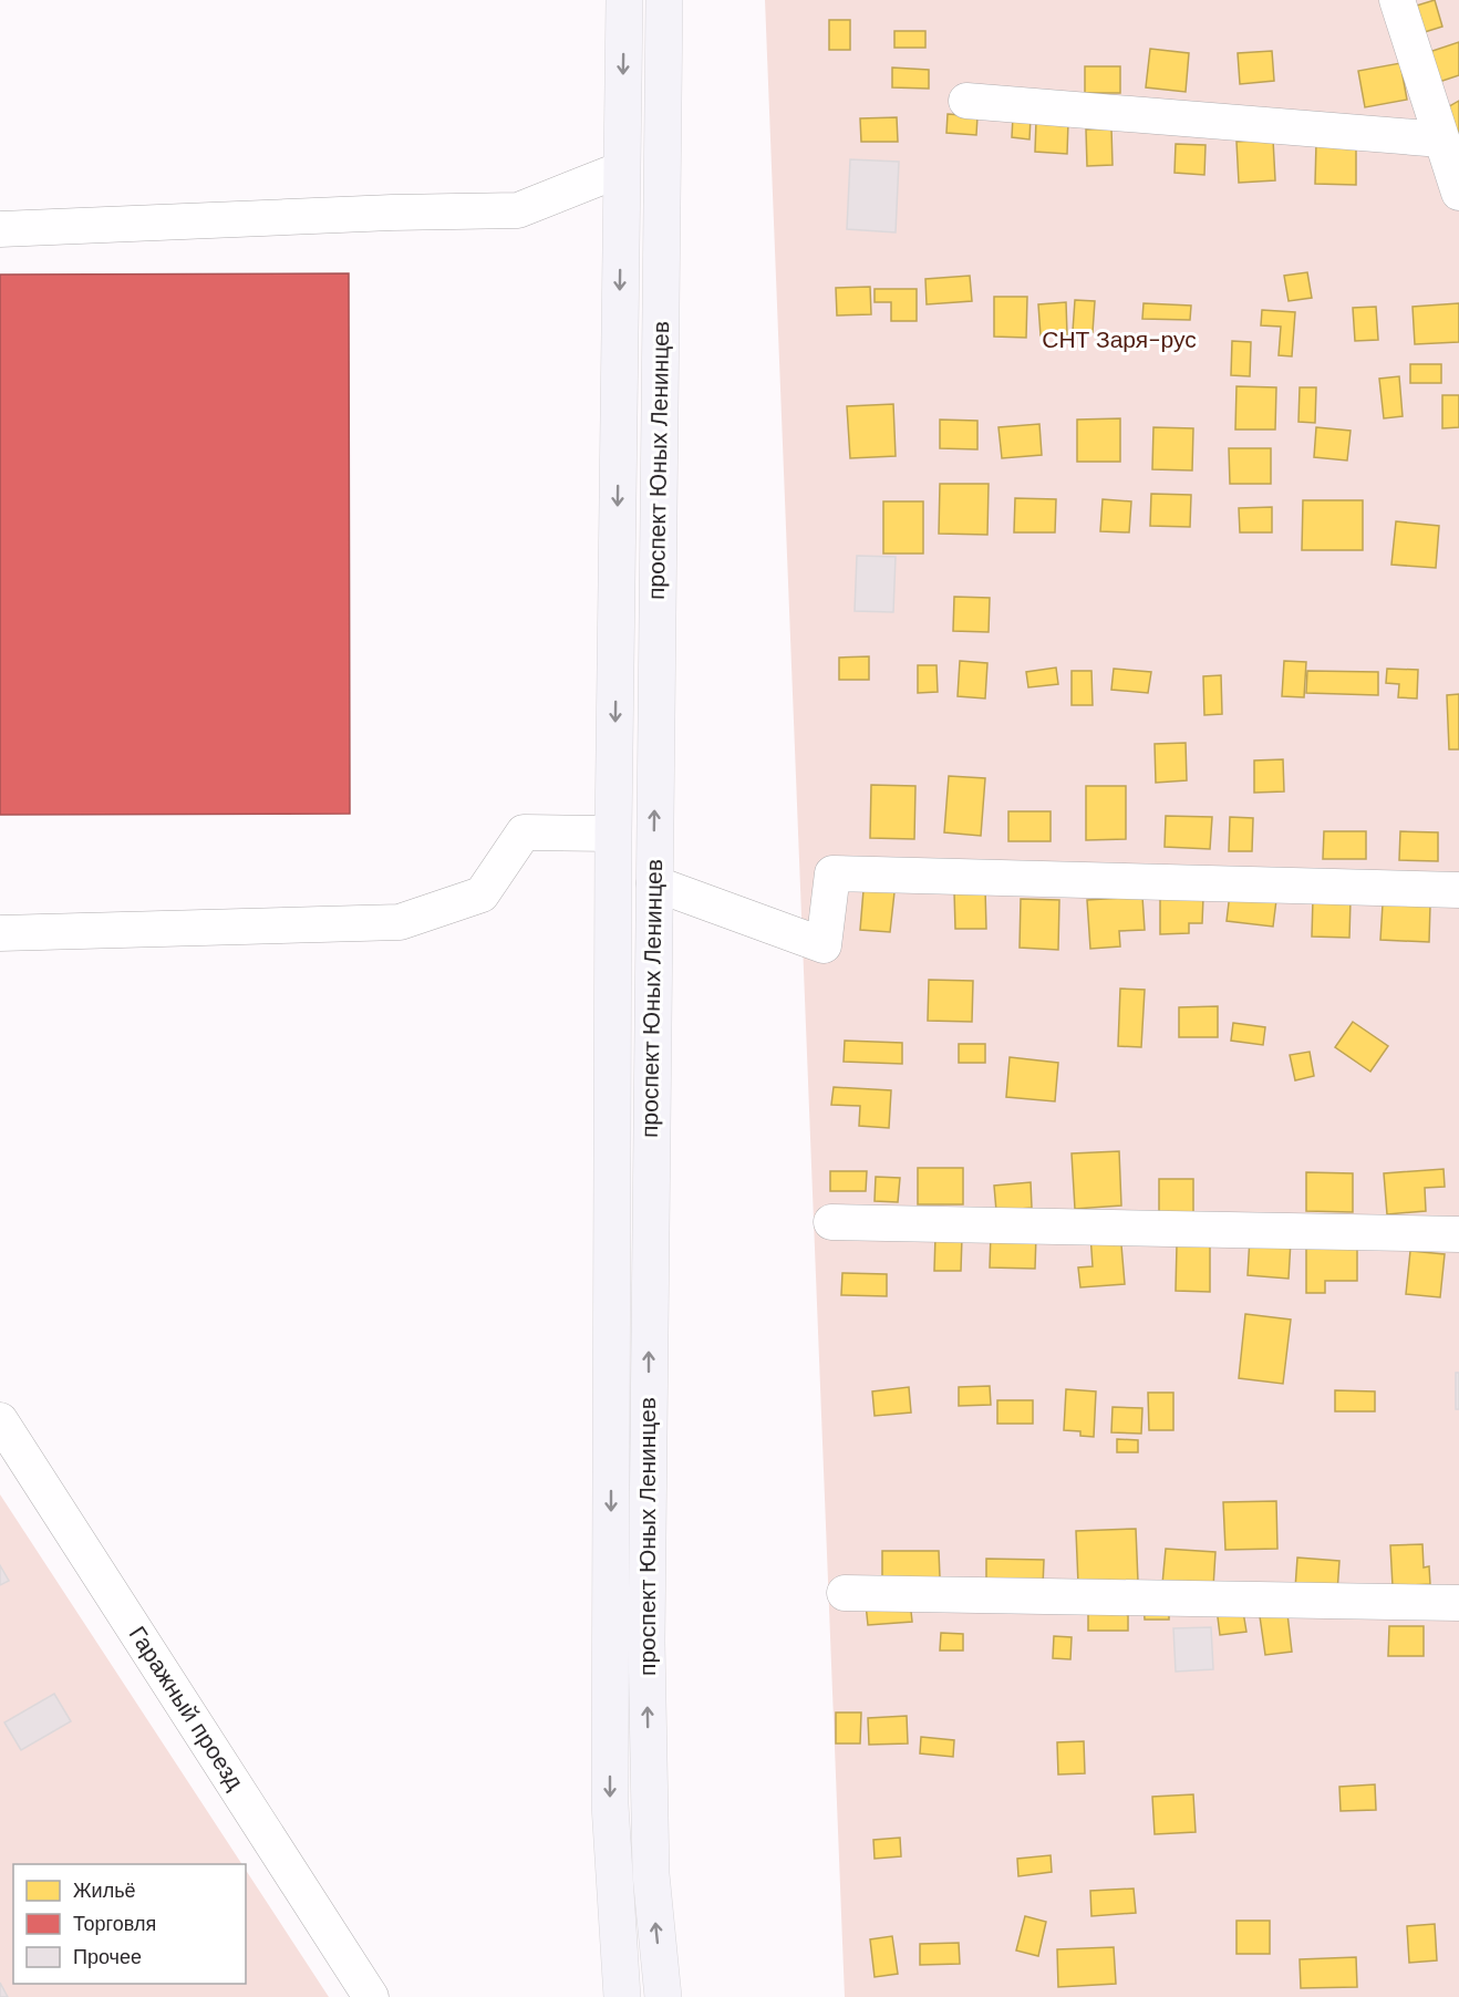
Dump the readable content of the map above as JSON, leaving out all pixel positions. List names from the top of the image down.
{
  "streets": {
    "main road": ["проспект Юных Ленинцев"],
    "street": ["Гаражный проезд"]
  },
  "parks": ["СНТ Заря-рус"],
  "legend": ["Жильё", "Торговля", "Прочее"]
}
